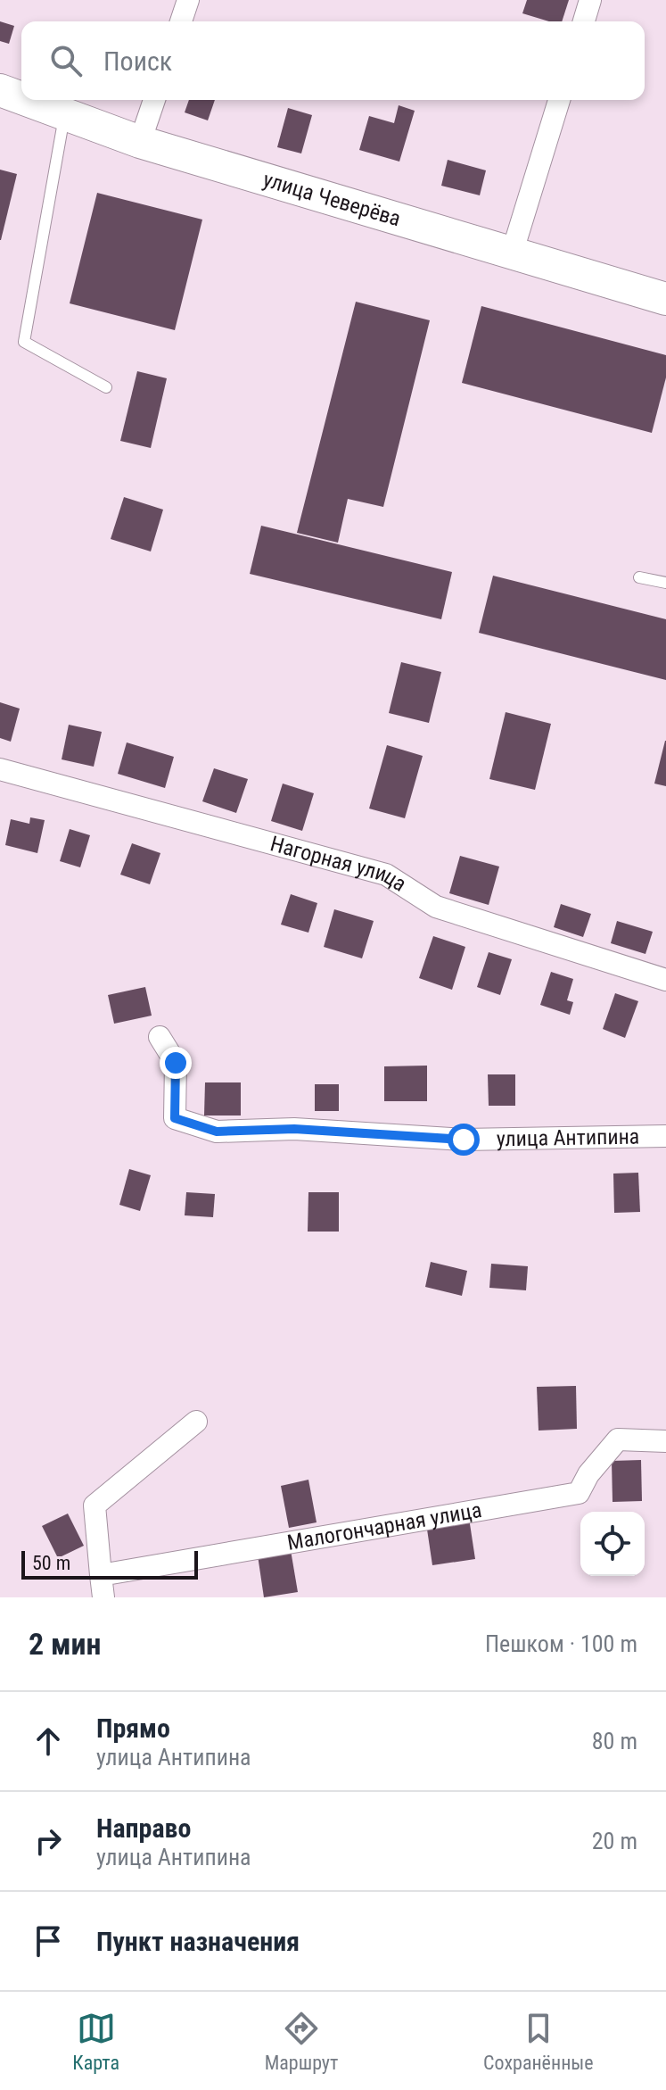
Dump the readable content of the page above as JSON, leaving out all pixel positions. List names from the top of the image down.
{
  "streets": {
    "street": [
      "улица Чеверёва",
      "Нагорная улица",
      "улица Антипина",
      "Малогончарная улица"
    ]
  },
  "scale_bar": "50 m",
  "page": {
    "search": "Поиск",
    "scale": "50 m",
    "heading": ["2 мин", "Пешком · 100 m"],
    "list": [
      ["Прямо", "улица Антипина", "80 m"],
      ["Направо", "улица Антипина", "20 m"],
      "Пункт назначения"
    ],
    "nav": ["Карта", "Маршрут", "Сохранённые"]
  }
}
